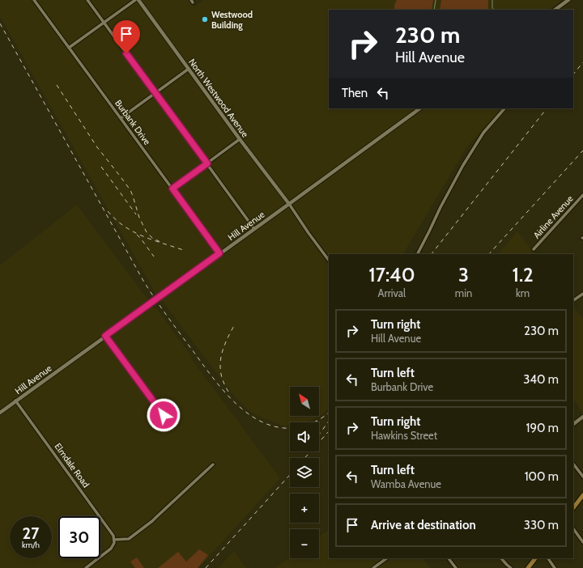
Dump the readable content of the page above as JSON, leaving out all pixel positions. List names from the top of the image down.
{
  "streets": {
    "main road": ["North Westwood Avenue", "Hill Avenue"],
    "street": ["Burbank Drive", "Airline Avenue", "Elmdale Road"]
  },
  "crossings": [
    ["North Westwood Avenue", "Hill Avenue"],
    ["Burbank Drive", "Hill Avenue"],
    ["Hill Avenue", "Elmdale Road"]
  ],
  "places": ["Westwood Building"],
  "north": "top left",
  "page": {
    "turn": ["230 m", "Hill Avenue"],
    "then": "Then",
    "eta": [
      "17:40",
      "Arrival",
      "3",
      "min",
      "1.2",
      "km"
    ],
    "list": [
      {
        "name": "Turn right",
        "note": "Hill Avenue",
        "value": "230 m"
      },
      {
        "name": "Turn left",
        "note": "Burbank Drive",
        "value": "340 m"
      },
      {
        "name": "Turn right",
        "note": "Hawkins Street",
        "value": "190 m"
      },
      {
        "name": "Turn left",
        "note": "Wamba Avenue",
        "value": "100 m"
      },
      {
        "name": "Arrive at destination",
        "value": "330 m"
      }
    ],
    "map_buttons": ["+", "−"],
    "speed": "27 km/h",
    "limit": "30"
  }
}
